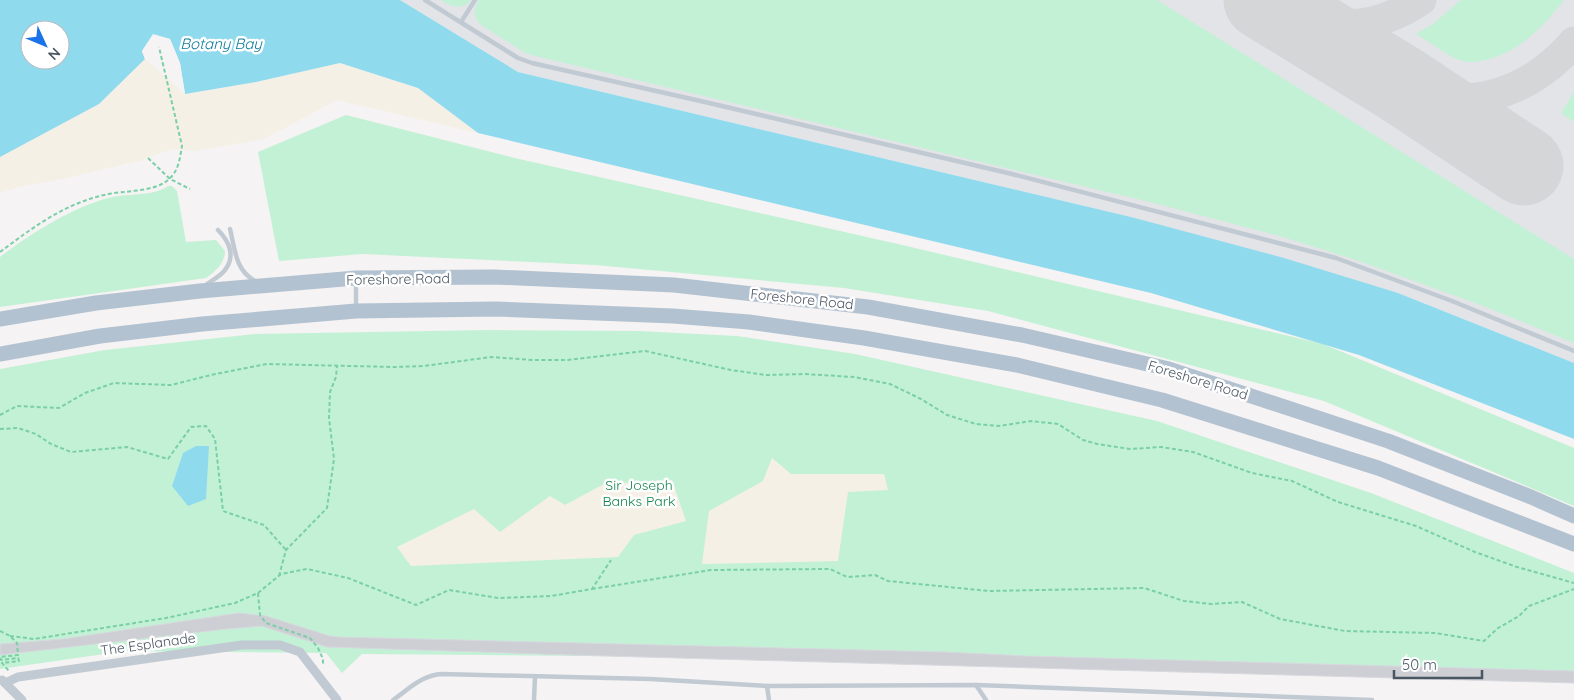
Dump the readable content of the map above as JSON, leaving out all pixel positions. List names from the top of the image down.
{
  "streets": {
    "main road": ["Foreshore Road"],
    "street": ["The Esplanade"]
  },
  "water": ["Botany Bay"],
  "parks": ["Sir Joseph Banks Park"],
  "scale_bar": "50 m",
  "north": "bottom right"
}
